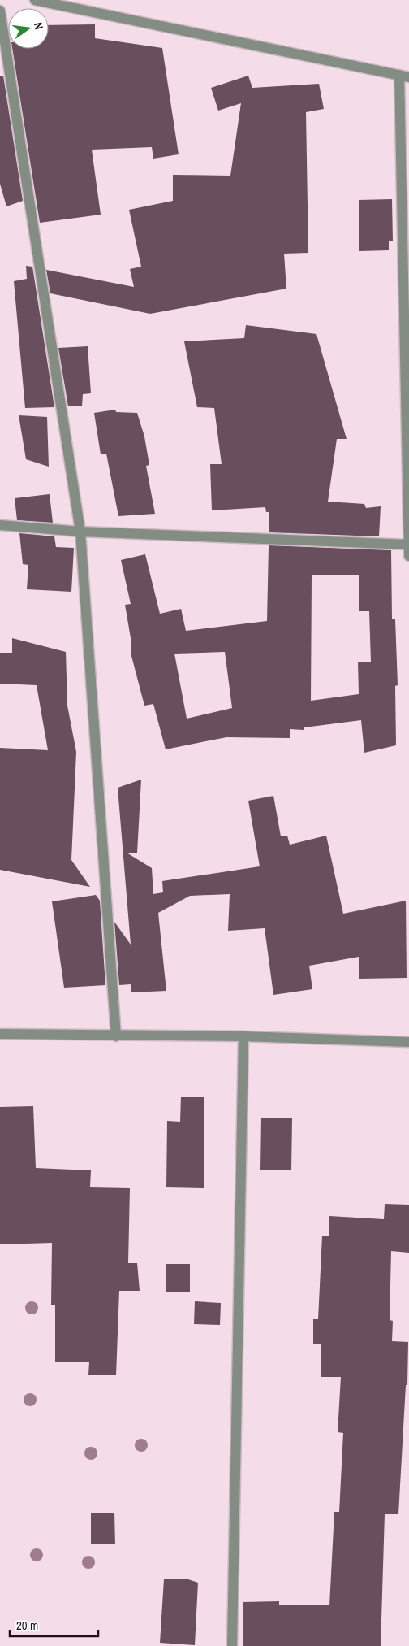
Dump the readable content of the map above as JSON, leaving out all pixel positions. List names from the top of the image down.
{
  "scale_bar": "20 m",
  "north": "right"
}
